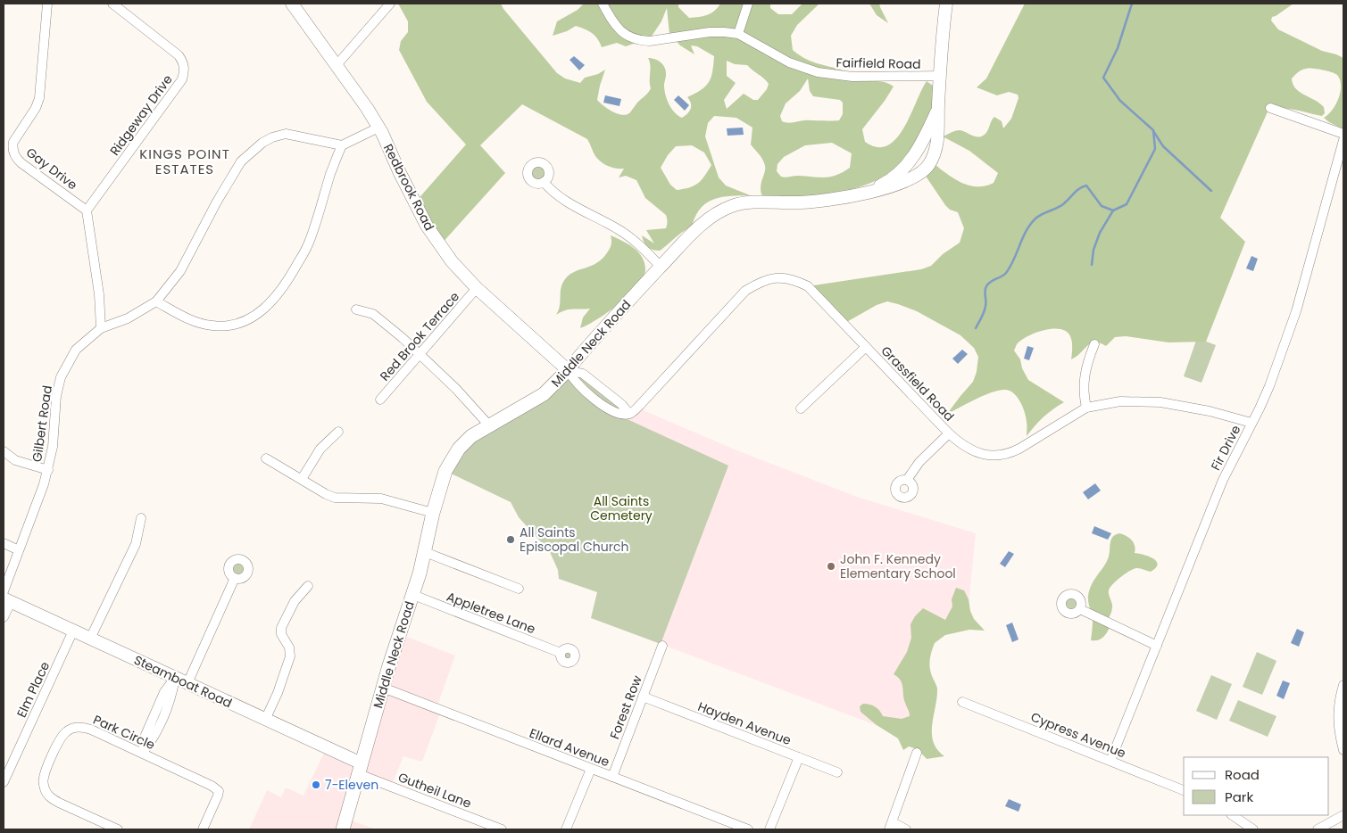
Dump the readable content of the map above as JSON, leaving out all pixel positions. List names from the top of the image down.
{
  "streets": {
    "main road": ["Redbrook Road", "Middle Neck Road", "Steamboat Road"],
    "street": [
      "Fairfield Road",
      "Ridgeway Drive",
      "Gay Drive",
      "Red Brook Terrace",
      "Grassfield Road",
      "Gilbert Road",
      "Fir Drive",
      "Appletree Lane",
      "Elm Place",
      "Forest Row",
      "Hayden Avenue",
      "Park Circle",
      "Cypress Avenue",
      "Ellard Avenue",
      "Gutheil Lane"
    ]
  },
  "crossings": [
    ["Fairfield Road", "Middle Neck Road"],
    ["Ridgeway Drive", "Gay Drive"],
    ["Redbrook Road", "Red Brook Terrace"],
    ["Redbrook Road", "Middle Neck Road"],
    ["Redbrook Road", "Grassfield Road"],
    ["Middle Neck Road", "Grassfield Road"],
    ["Middle Neck Road", "Appletree Lane"],
    ["Middle Neck Road", "Steamboat Road"],
    ["Middle Neck Road", "Ellard Avenue"],
    ["Middle Neck Road", "Gutheil Lane"],
    ["Grassfield Road", "Fir Drive"],
    ["Fir Drive", "Cypress Avenue"],
    ["Steamboat Road", "Elm Place"],
    ["Steamboat Road", "Gutheil Lane"],
    ["Forest Row", "Hayden Avenue"],
    ["Forest Row", "Ellard Avenue"]
  ],
  "districts": ["KINGS POINT ESTATES"],
  "parks": ["All Saints Cemetery"],
  "places": ["All Saints Episcopal Church", "John F. Kennedy Elementary School", "7-Eleven"],
  "legend": ["Road", "Park"]
}
